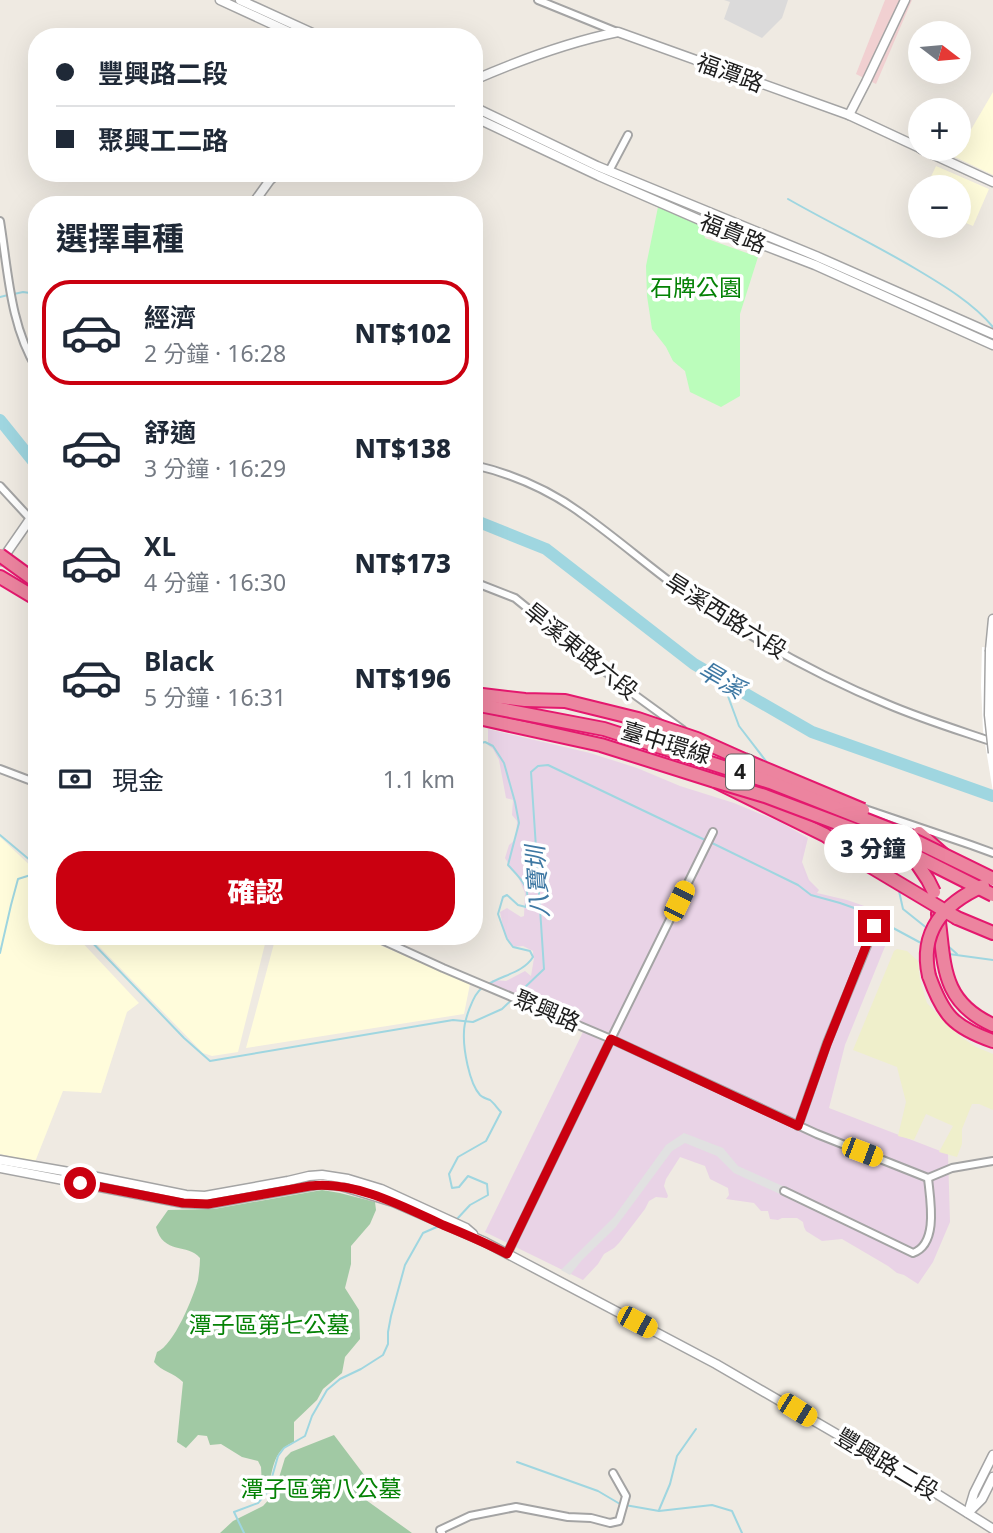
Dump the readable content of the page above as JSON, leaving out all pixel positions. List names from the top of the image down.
{
  "streets": {
    "highway": ["臺中環線", "4"],
    "street": [
      "福潭路",
      "福貴路",
      "旱溪西路六段",
      "旱溪東路六段",
      "聚興路",
      "豐興路二段"
    ]
  },
  "water": ["旱溪", "八寶圳"],
  "parks": ["石牌公園", "潭子區第七公墓", "潭子區第八公墓"],
  "north": "right",
  "page": {
    "map_buttons": ["+", "−"],
    "banner": ["豐興路二段", "聚興工二路"],
    "heading": "選擇車種",
    "list": [
      {
        "name": "經濟",
        "note": "2 分鐘 · 16:28",
        "value": "NT$102"
      },
      {
        "name": "舒適",
        "note": "3 分鐘 · 16:29",
        "value": "NT$138"
      },
      {
        "name": "XL",
        "note": "4 分鐘 · 16:30",
        "value": "NT$173"
      },
      {
        "name": "Black",
        "note": "5 分鐘 · 16:31",
        "value": "NT$196"
      }
    ],
    "pay": ["現金", "1.1 km"],
    "bubble": "3 分鐘",
    "buttons": "確認"
  }
}
